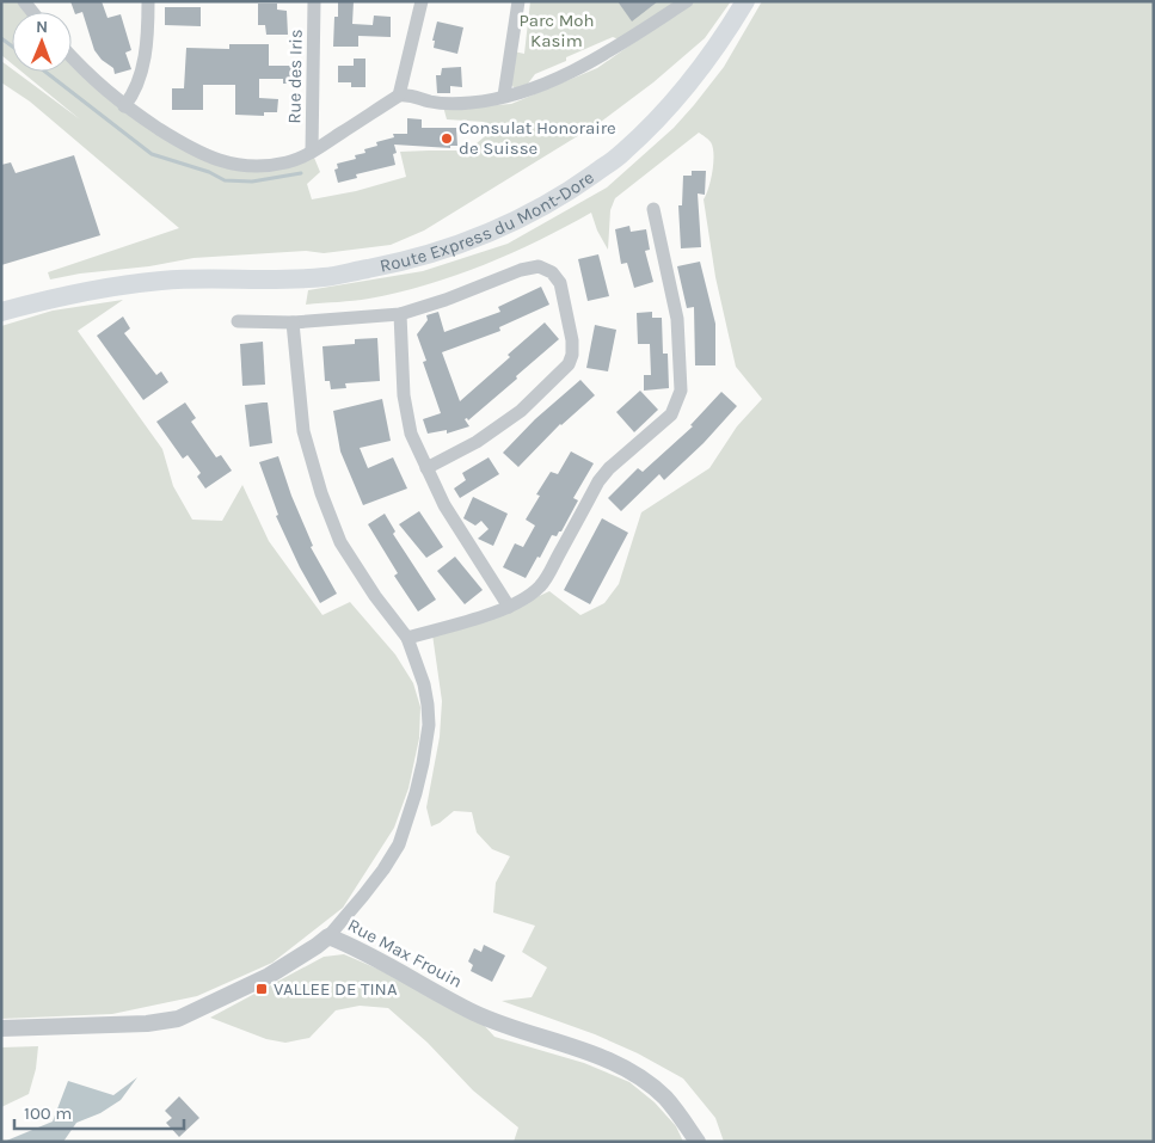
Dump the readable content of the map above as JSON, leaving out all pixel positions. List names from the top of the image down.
{
  "streets": {
    "main road": ["Route Express du Mont-Dore"],
    "street": ["Rue des Iris", "Rue Max Frouin"]
  },
  "parks": ["Parc Moh Kasim"],
  "places": {
    "other": ["Consulat Honoraire de Suisse"],
    "transit": ["VALLEE DE TINA"]
  },
  "scale_bar": "100 m",
  "north": "top"
}
